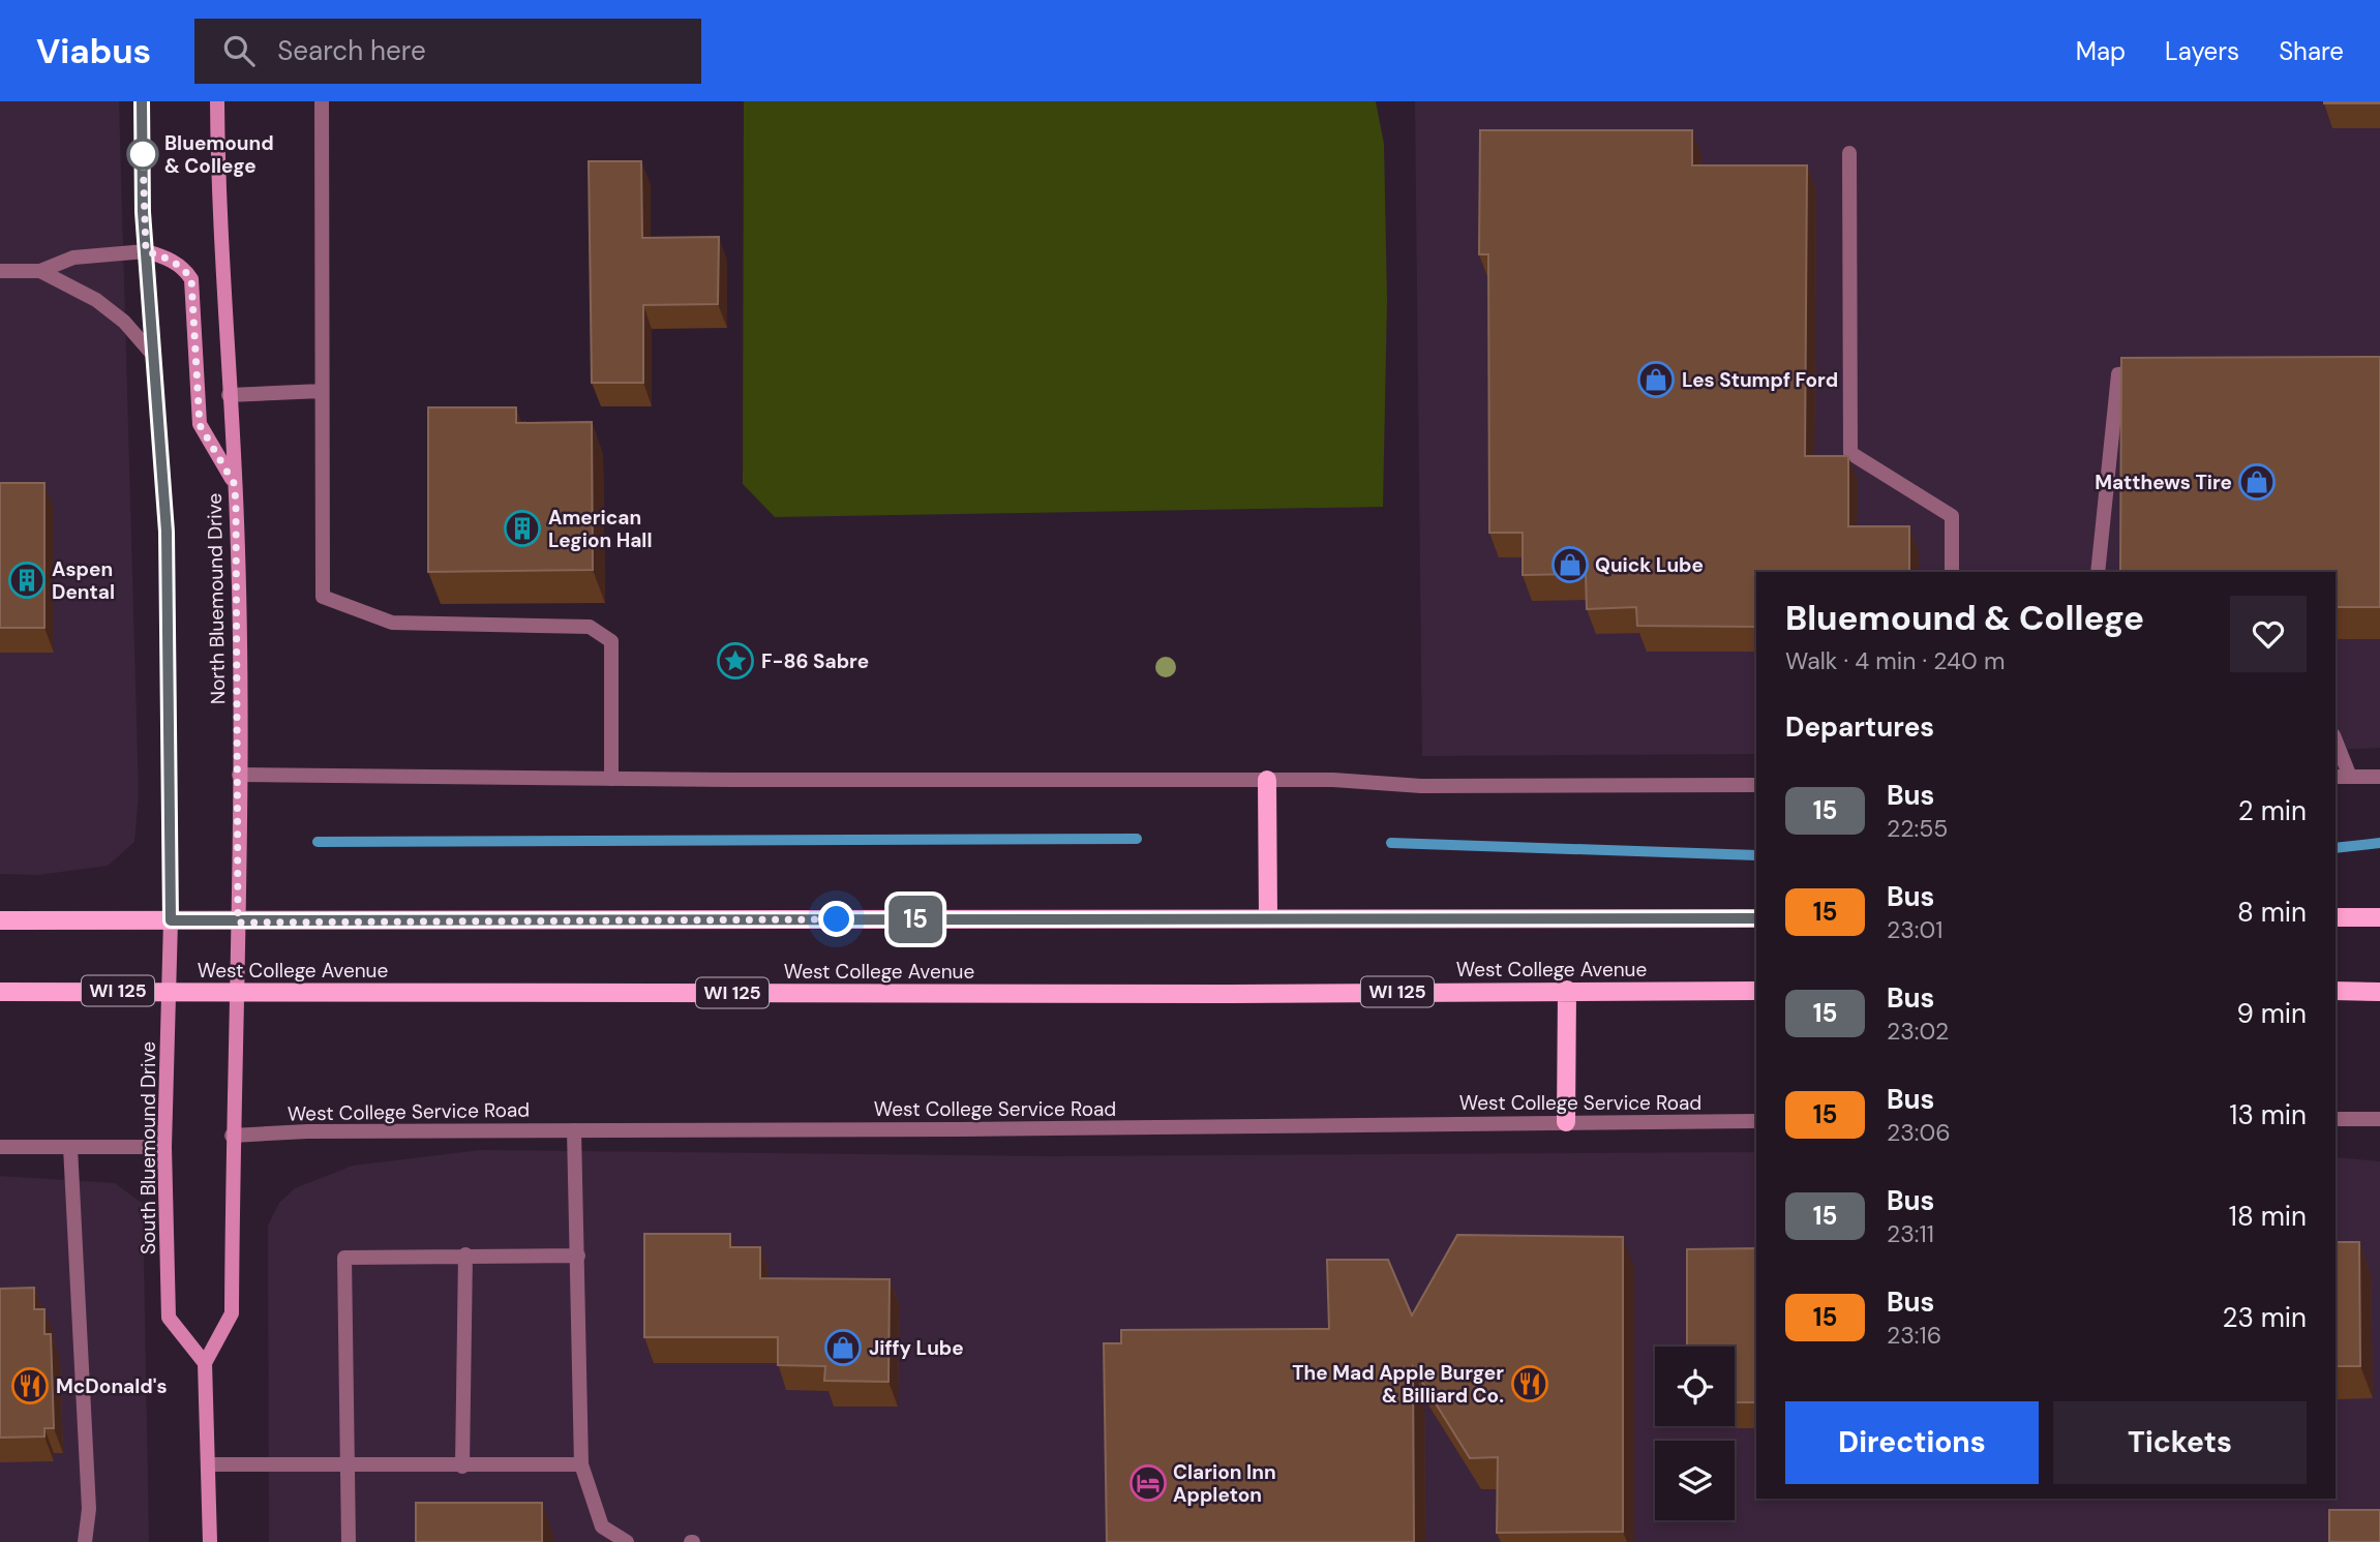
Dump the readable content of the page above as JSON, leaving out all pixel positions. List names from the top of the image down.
{
  "streets": {
    "main road": [
      "North Bluemound Drive",
      "West College Avenue",
      "WI 125",
      "South Bluemound Drive"
    ],
    "street": ["West College Service Road"]
  },
  "crossings": [
    ["West College Avenue", "South Bluemound Drive"]
  ],
  "places": {
    "other": ["Bluemound & College"],
    "shop": [
      "Les Stumpf Ford",
      "Matthews Tire",
      "Quick Lube",
      "Jiffy Lube"
    ],
    "building": ["American Legion Hall", "Aspen Dental"],
    "place": ["F-86 Sabre"],
    "restaurant": ["The Mad Apple Burger & Billiard Co.", "McDonald's"],
    "hotel": ["Clarion Inn Appleton"]
  },
  "lines": ["bus line 15"],
  "page": {
    "header": "Viabus",
    "search": "Search here",
    "nav": ["Map", "Layers", "Share"],
    "on_map": "15",
    "heading": [
      ["Bluemound & College", "Walk · 4 min · 240 m"],
      "Departures"
    ],
    "list": [
      {
        "mark": "15",
        "name": "Bus",
        "note": "22:55",
        "value": "2 min"
      },
      {
        "mark": "15",
        "name": "Bus",
        "note": "23:01",
        "value": "8 min"
      },
      {
        "mark": "15",
        "name": "Bus",
        "note": "23:02",
        "value": "9 min"
      },
      {
        "mark": "15",
        "name": "Bus",
        "note": "23:06",
        "value": "13 min"
      },
      {
        "mark": "15",
        "name": "Bus",
        "note": "23:11",
        "value": "18 min"
      },
      {
        "mark": "15",
        "name": "Bus",
        "note": "23:16",
        "value": "23 min"
      }
    ],
    "buttons": ["Directions", "Tickets"]
  }
}
